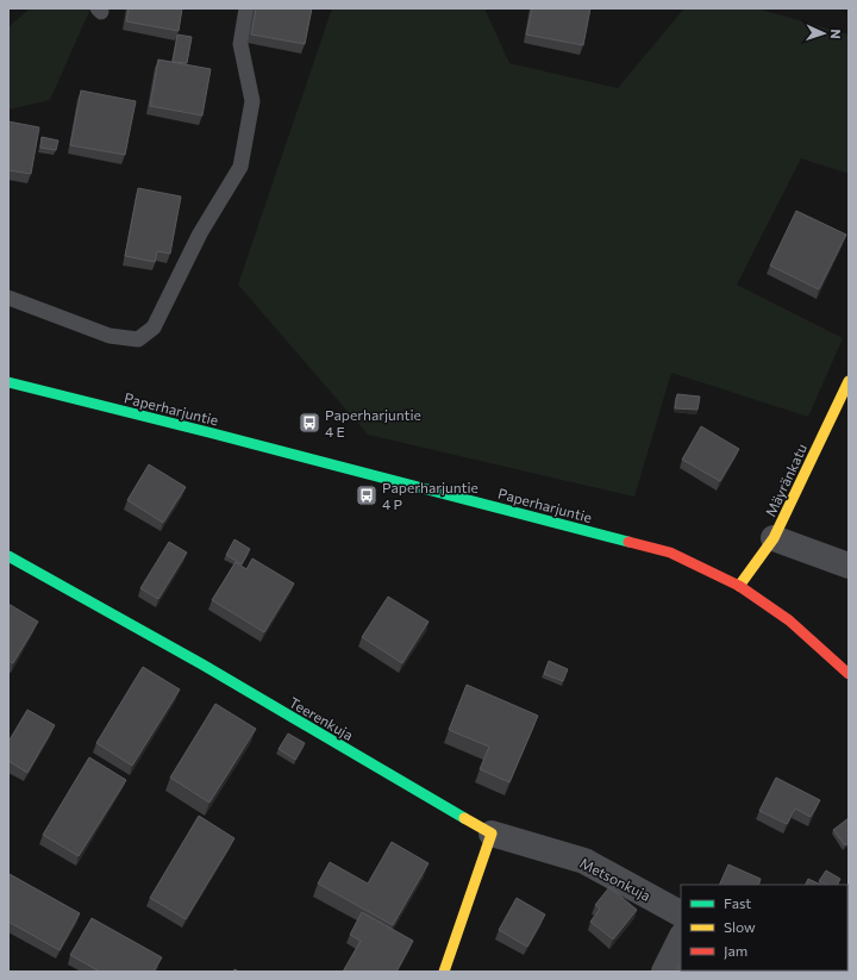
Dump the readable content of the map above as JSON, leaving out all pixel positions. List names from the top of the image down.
{
  "streets": {
    "street": [
      "Paperharjuntie",
      "Mäyränkatu",
      "Teerenkuja",
      "Metsonkuja"
    ]
  },
  "crossings": [
    ["Paperharjuntie", "Mäyränkatu"],
    ["Teerenkuja", "Metsonkuja"]
  ],
  "places": {
    "bus stop": ["Paperharjuntie 4 E", "Paperharjuntie 4 P"]
  },
  "legend": ["Fast", "Slow", "Jam"],
  "north": "right"
}
